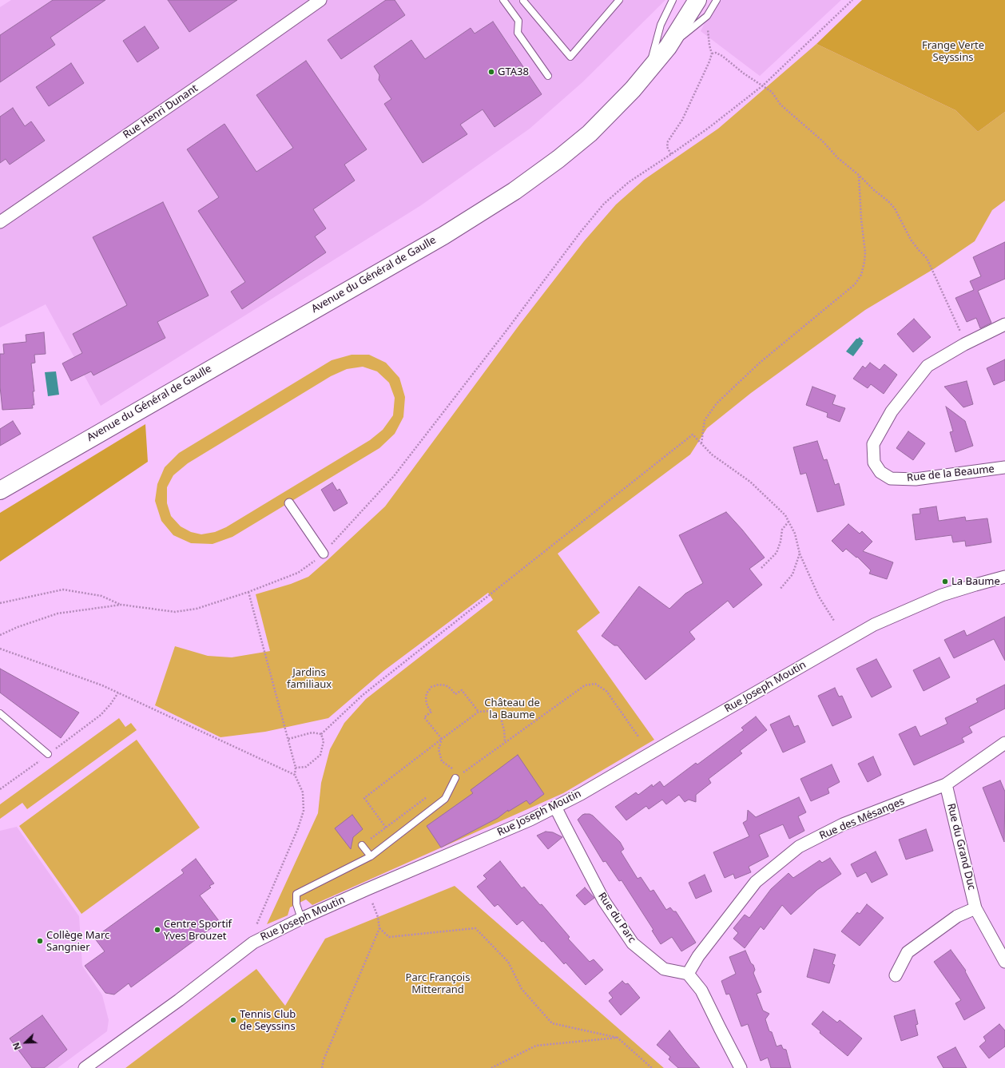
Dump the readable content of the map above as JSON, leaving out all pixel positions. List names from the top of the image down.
{
  "streets": {
    "main road": ["Avenue du Général de Gaulle"],
    "street": [
      "Rue Henri Dunant",
      "Rue de la Beaume",
      "Rue Joseph Moutin",
      "Rue des Mésanges",
      "Rue du Grand Duc",
      "Rue du Parc"
    ]
  },
  "crossings": [
    ["Rue Joseph Moutin", "Rue du Parc"],
    ["Rue des Mésanges", "Rue du Grand Duc"],
    ["Rue des Mésanges", "Rue du Parc"]
  ],
  "parks": [
    "Frange Verte Seyssins",
    "Jardins familiaux",
    "Château de la Baume",
    "Parc François Mitterrand"
  ],
  "places": [
    "GTA38",
    "La Baume",
    "Centre Sportif Yves Brouzet",
    "Collège Marc Sangnier",
    "Tennis Club de Seyssins"
  ],
  "north": "bottom left"
}
